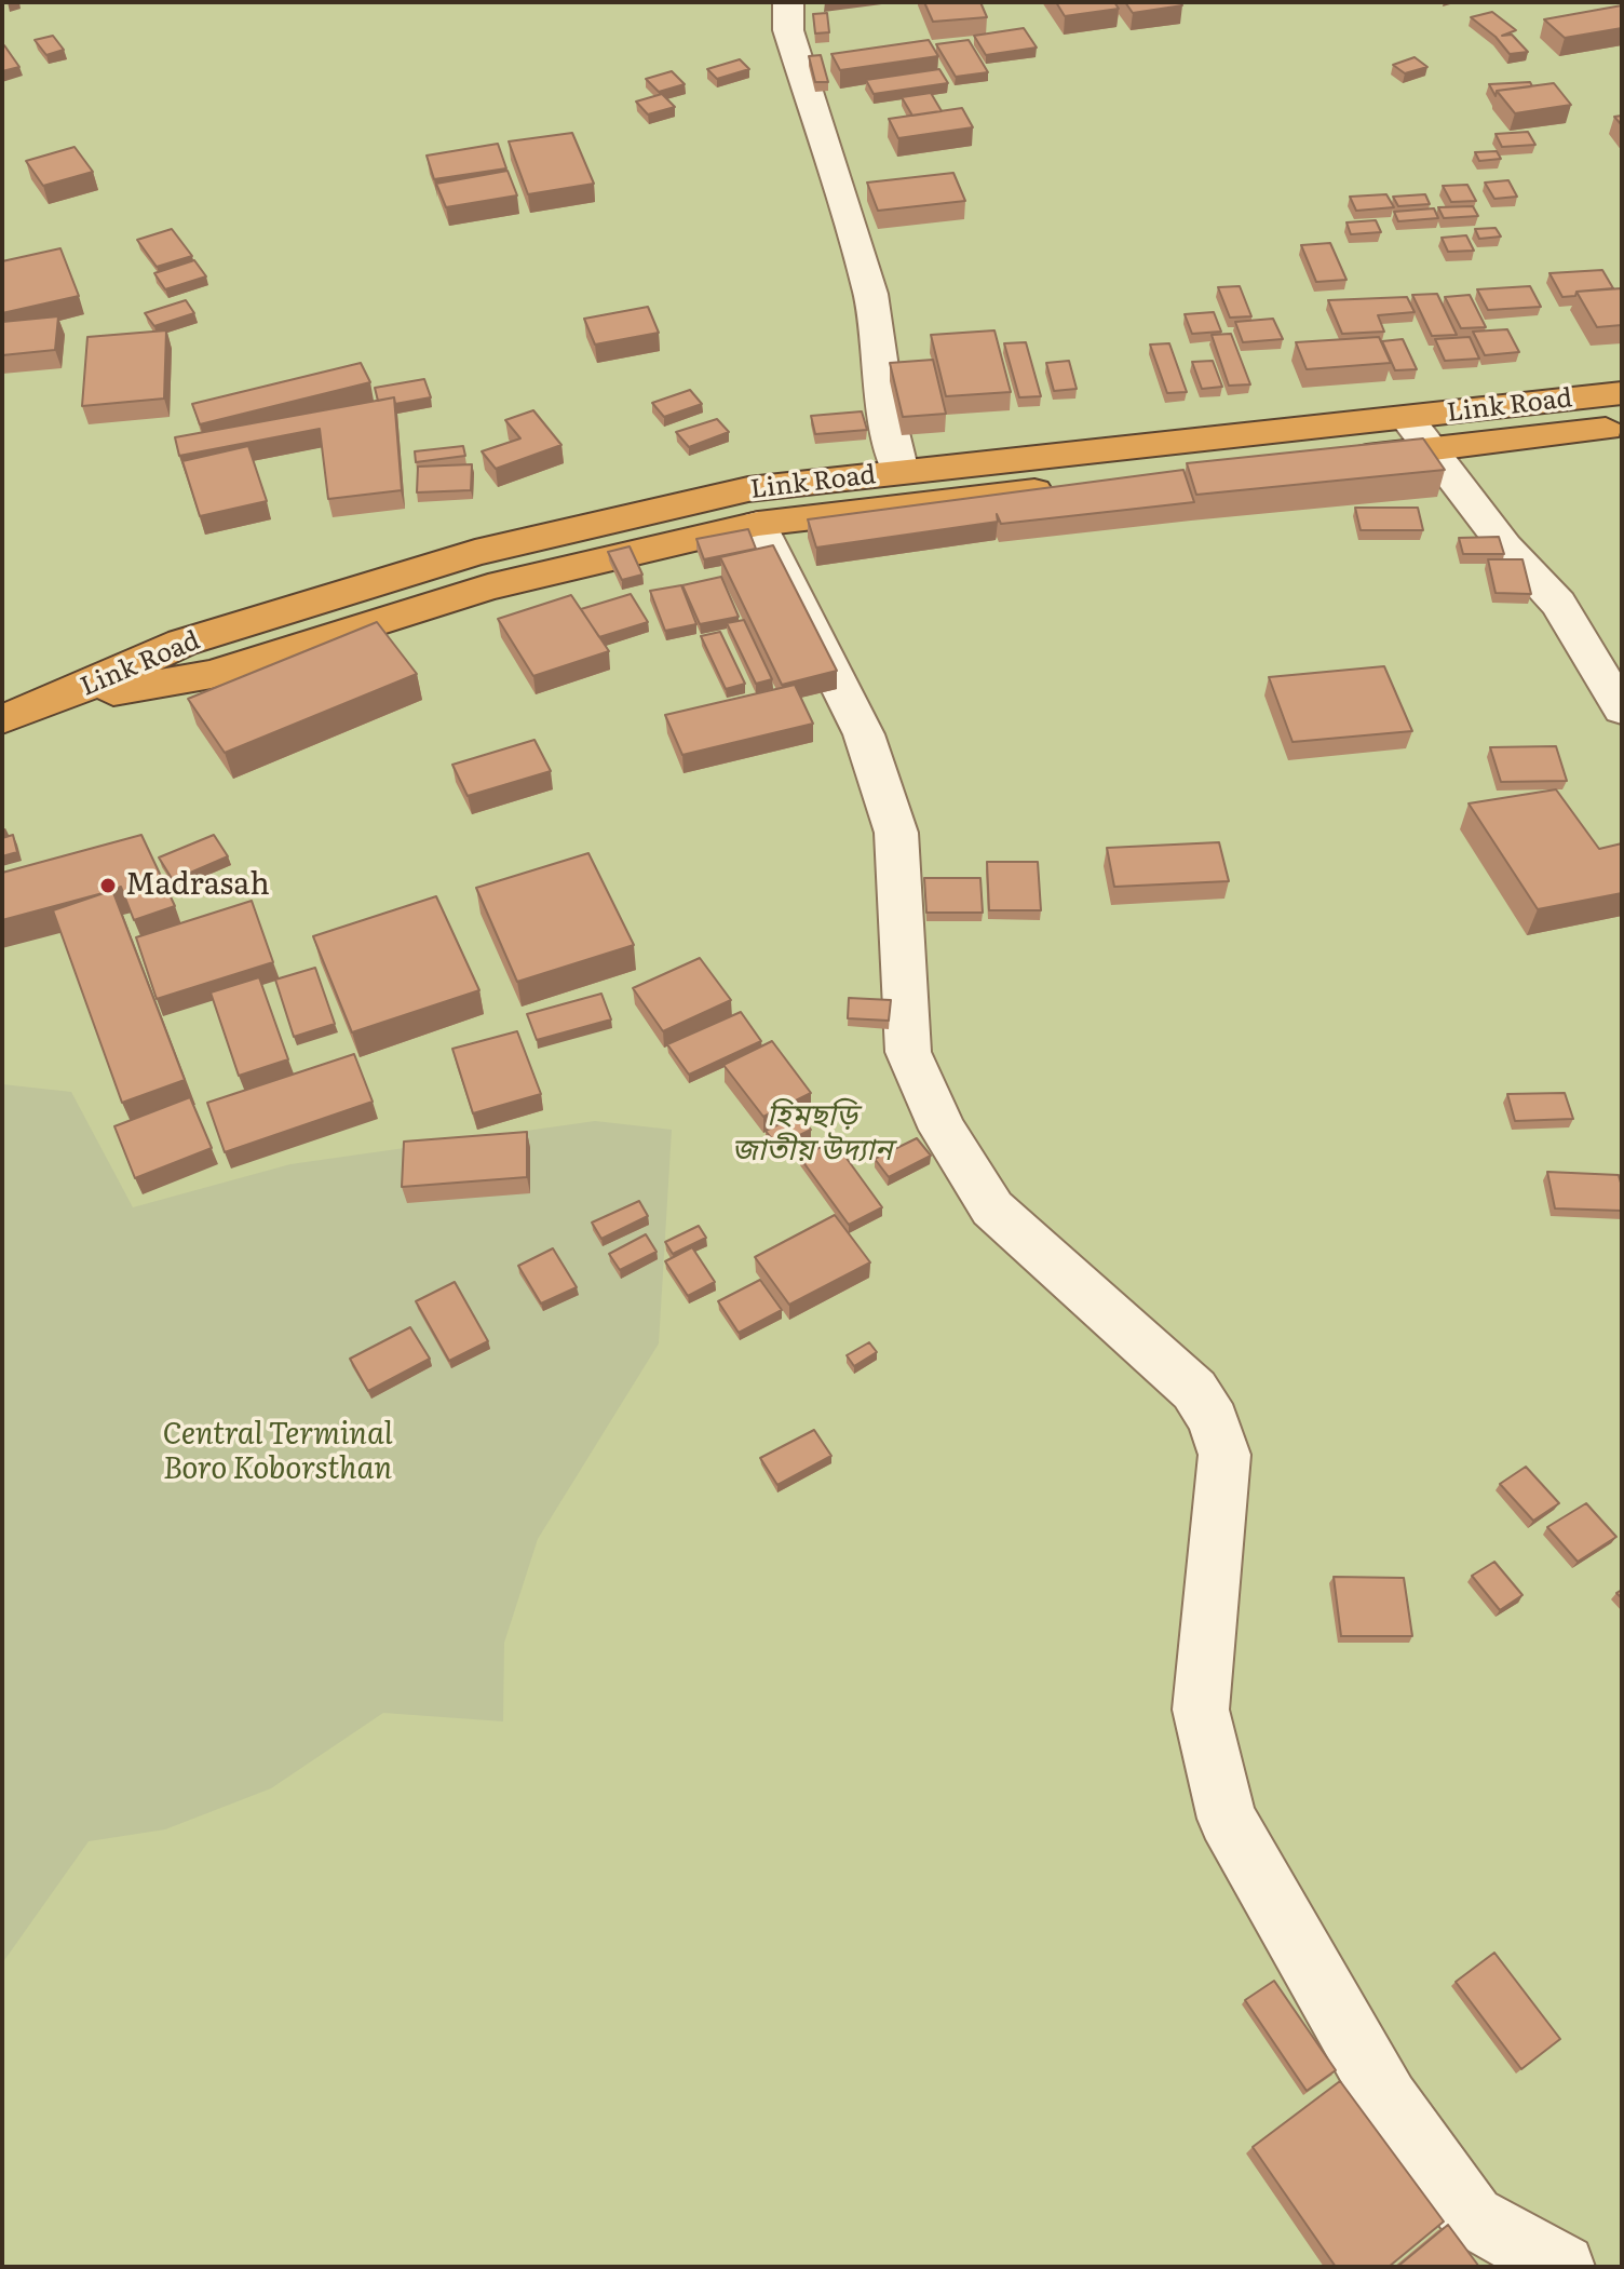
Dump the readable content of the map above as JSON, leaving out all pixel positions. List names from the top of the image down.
{
  "streets": {
    "highway": ["Link Road"]
  },
  "parks": ["হিমছড়ি জাতীয় উদ্যান", "Central Terminal Boro Koborsthan"],
  "places": ["Madrasah"]
}
